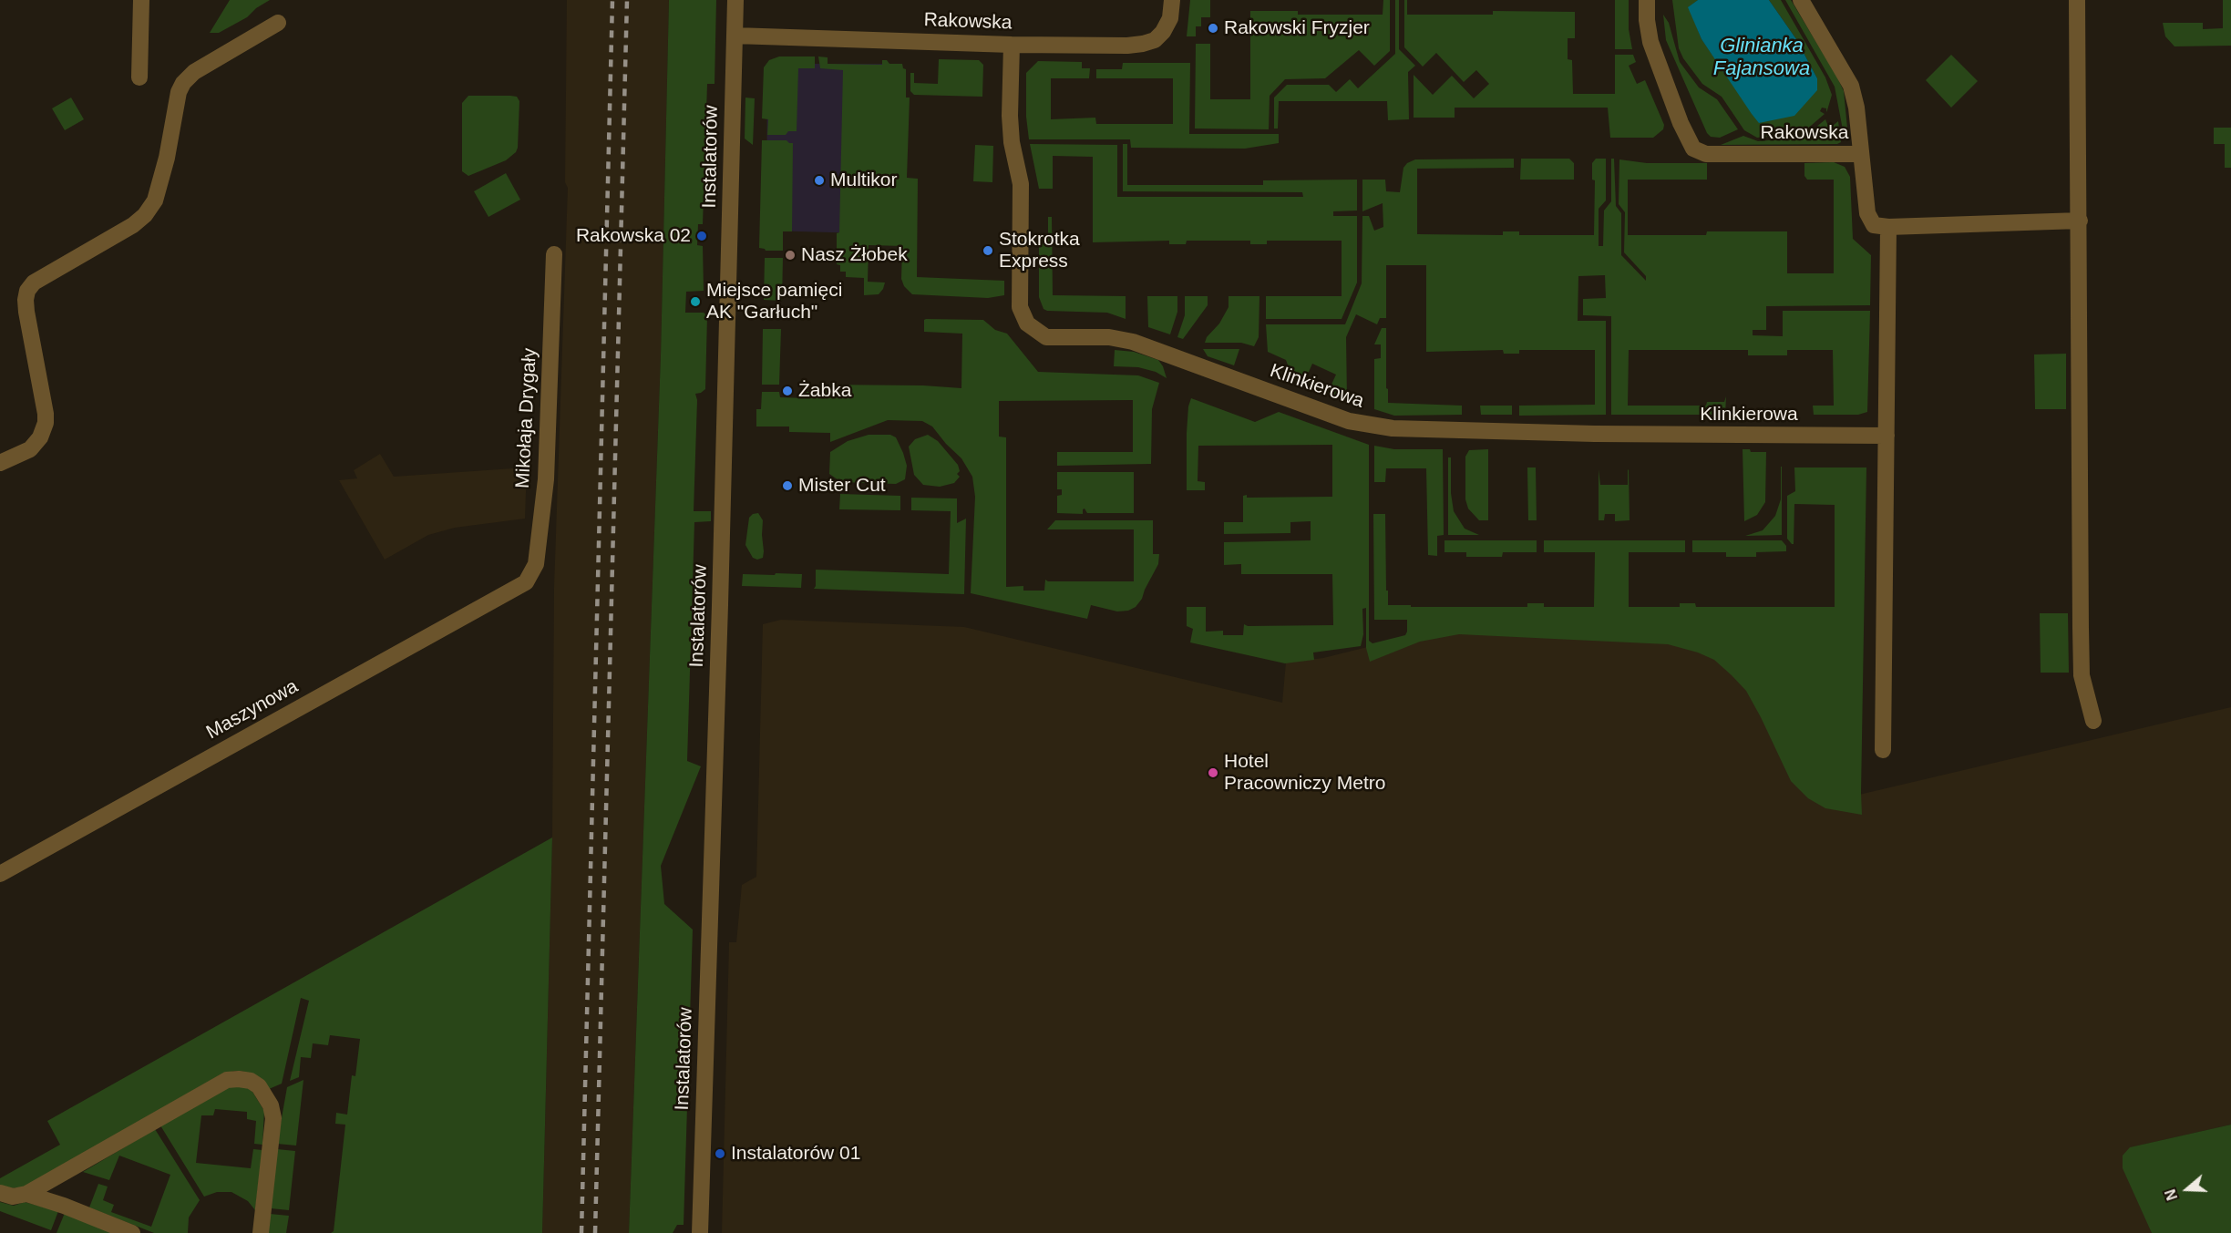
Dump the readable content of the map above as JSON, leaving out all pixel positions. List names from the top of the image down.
{
  "streets": {
    "street": [
      "Rakowska",
      "Instalatorów",
      "Klinkierowa",
      "Mikołaja Drygały",
      "Maszynowa"
    ]
  },
  "crossings": [
    ["Rakowska", "Instalatorów"],
    ["Rakowska", "Klinkierowa"],
    ["Mikołaja Drygały", "Maszynowa"]
  ],
  "water": ["Glinianka Fajansowa"],
  "places": [
    "Rakowski Fryzjer",
    "Multikor",
    "Rakowska 02",
    "Stokrotka Express",
    "Nasz Żłobek",
    "Miejsce pamięci AK \"Garłuch\"",
    "Żabka",
    "Mister Cut",
    "Hotel Pracowniczy Metro",
    "Instalatorów 01"
  ],
  "north": "left"
}
